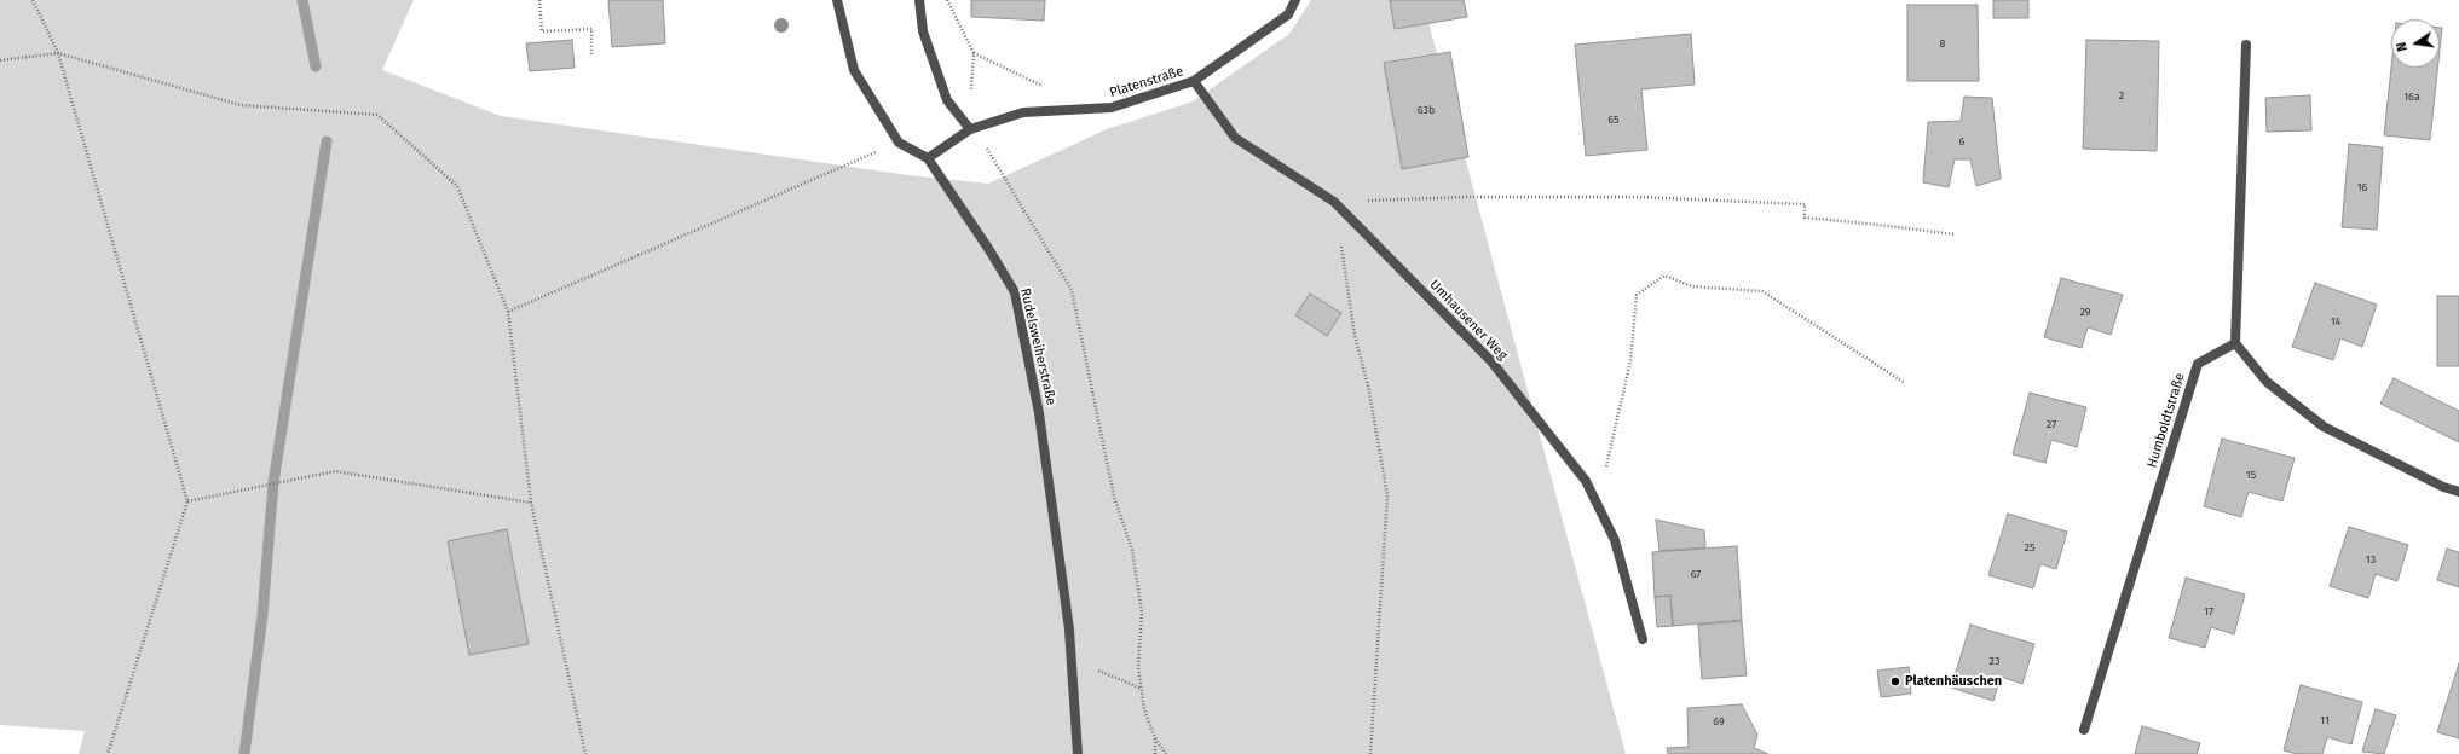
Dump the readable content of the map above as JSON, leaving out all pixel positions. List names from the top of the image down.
{
  "streets": {
    "street": [
      "Platenstraße",
      "Umhausener Weg",
      "Rudelsweiherstraße",
      "Humboldtstraße"
    ]
  },
  "crossings": [
    ["Platenstraße", "Umhausener Weg"],
    ["Platenstraße", "Rudelsweiherstraße"]
  ],
  "places": ["Platenhäuschen"],
  "house_numbers": [
    "8",
    "2",
    "16a",
    "63b",
    "65",
    "6",
    "16",
    "29",
    "14",
    "27",
    "15",
    "25",
    "13",
    "67",
    "17",
    "23",
    "11",
    "69"
  ],
  "north": "left"
}
